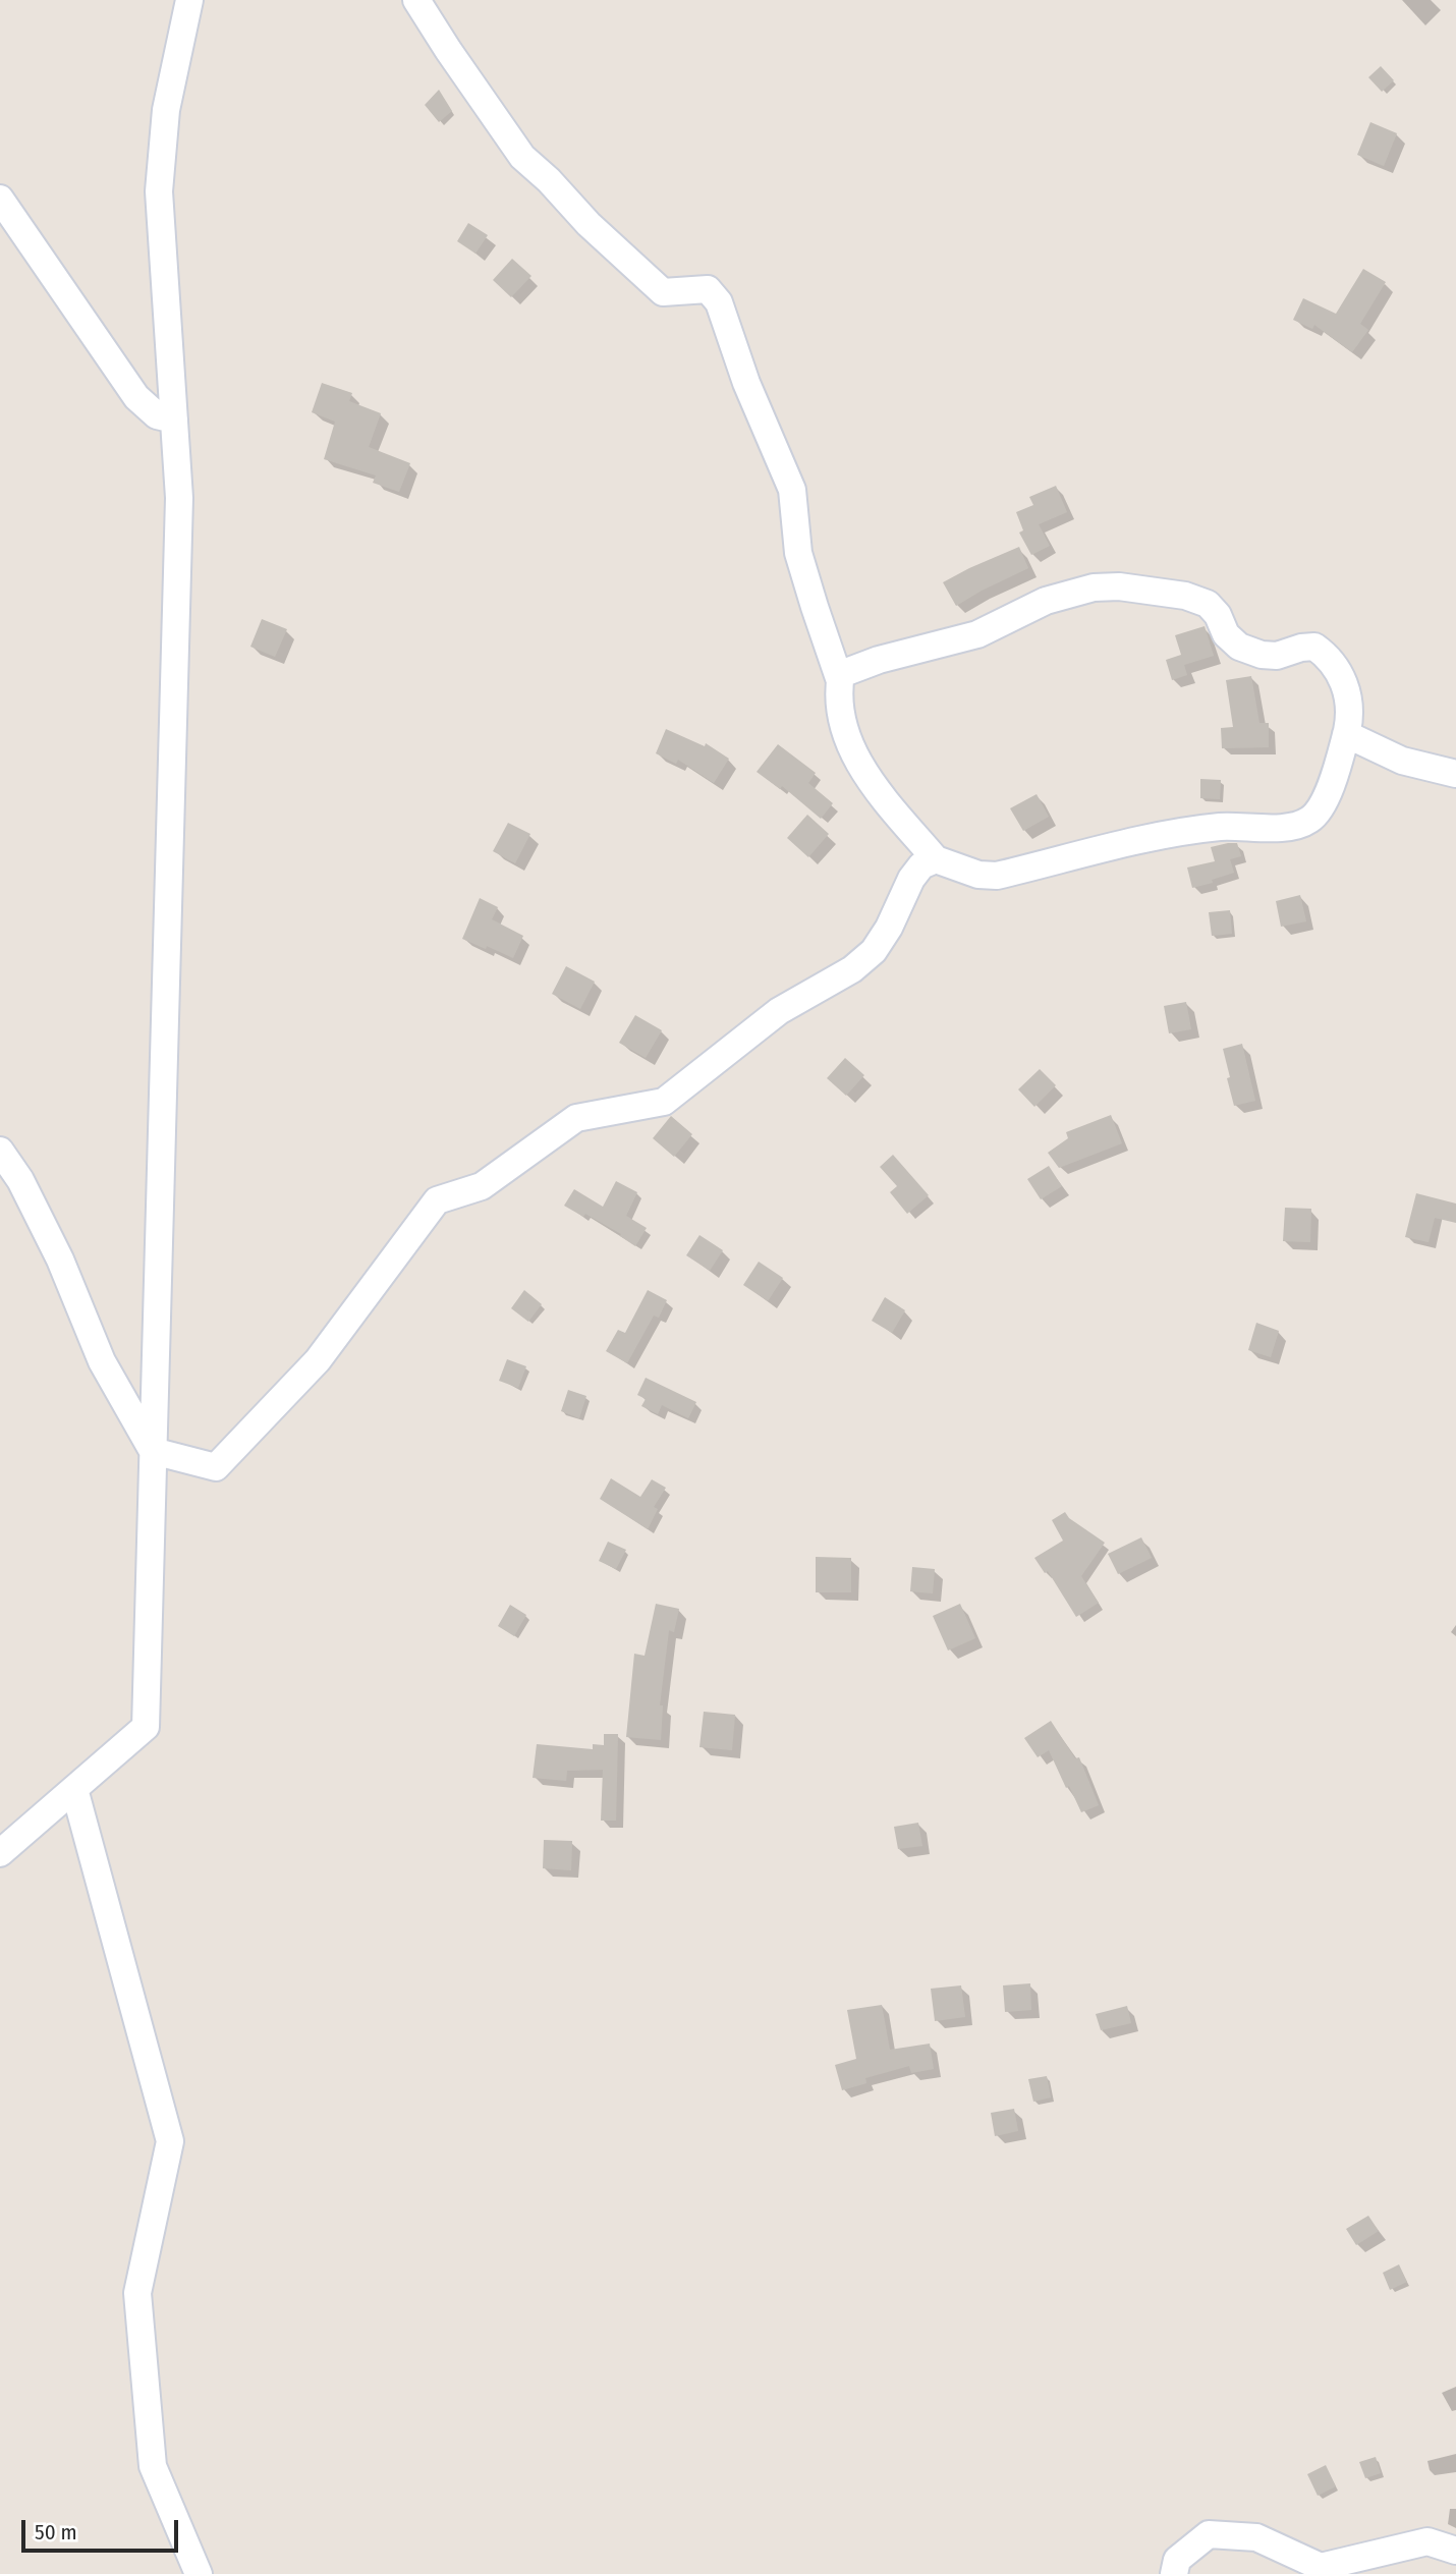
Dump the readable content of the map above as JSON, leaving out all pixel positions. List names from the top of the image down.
{
  "scale_bar": "50 m"
}
